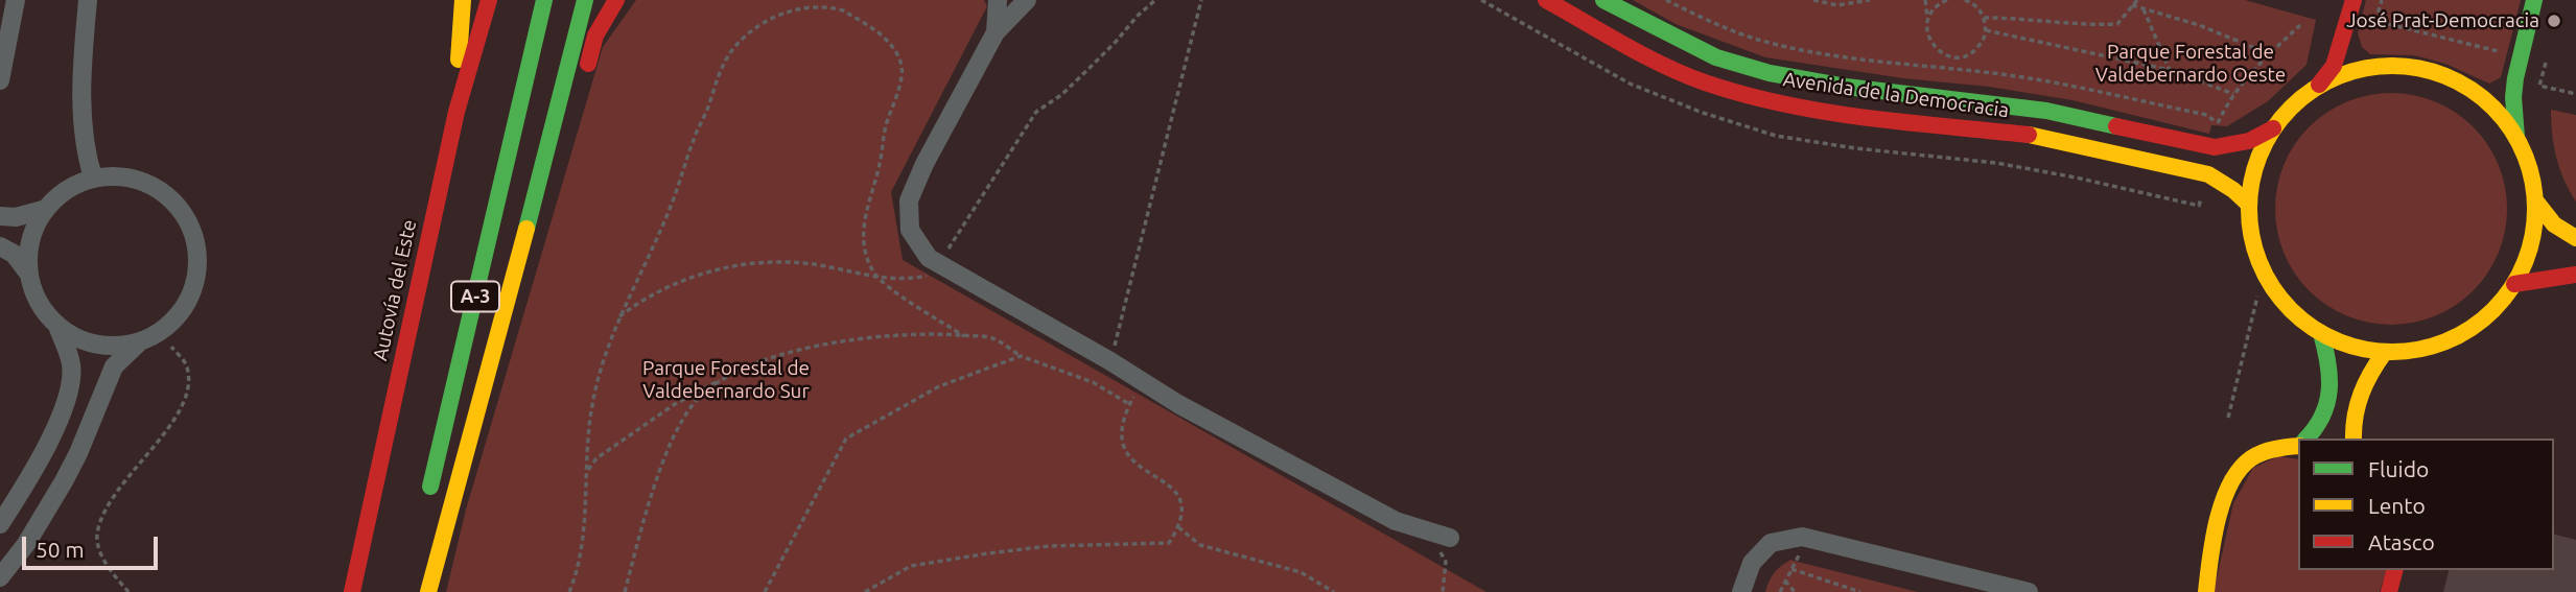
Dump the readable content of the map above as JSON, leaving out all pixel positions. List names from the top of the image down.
{
  "streets": {
    "main road": ["Avenida de la Democracia", "Autovía del Este", "A-3"]
  },
  "parks": ["Parque Forestal de Valdebernardo Oeste", "Parque Forestal de Valdebernardo Sur"],
  "places": ["José Prat-Democracia"],
  "legend": ["Fluido", "Lento", "Atasco"],
  "scale_bar": "50 m"
}
